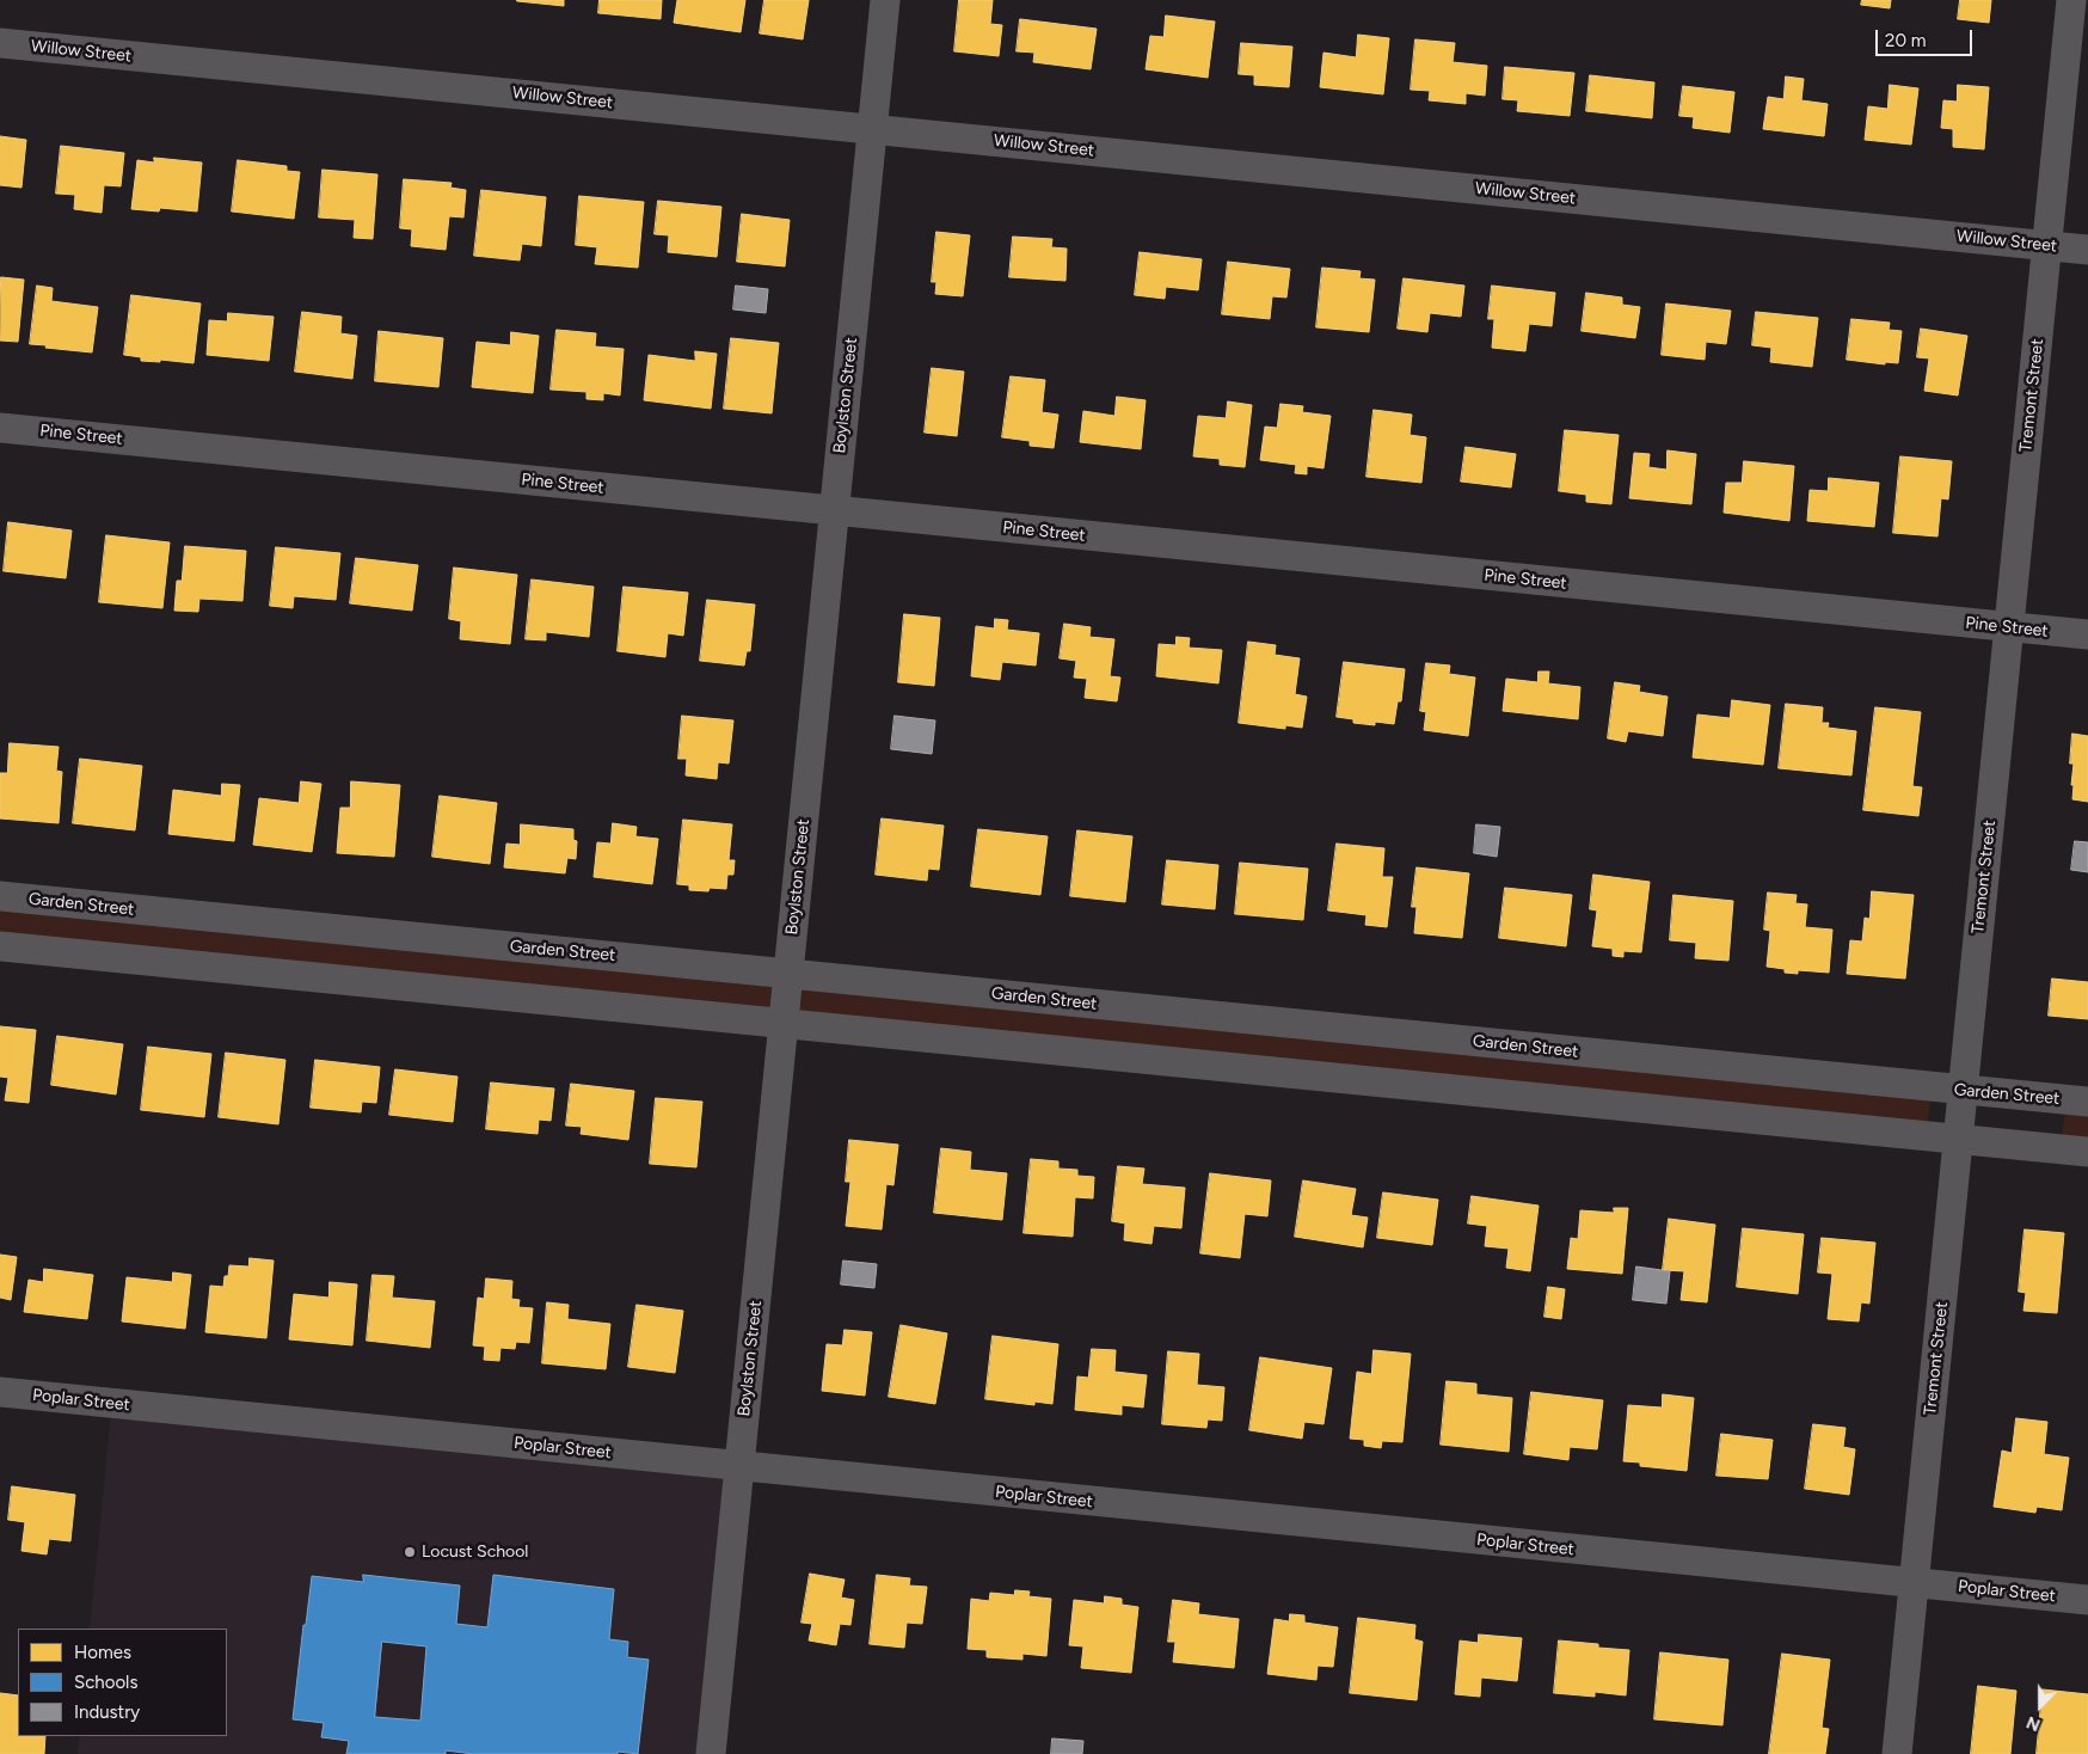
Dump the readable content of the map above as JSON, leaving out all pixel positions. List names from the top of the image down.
{
  "streets": {
    "street": [
      "Willow Street",
      "Boylston Street",
      "Tremont Street",
      "Pine Street",
      "Garden Street",
      "Poplar Street"
    ]
  },
  "crossings": [
    ["Willow Street", "Boylston Street"],
    ["Willow Street", "Tremont Street"],
    ["Boylston Street", "Pine Street"],
    ["Boylston Street", "Garden Street"],
    ["Boylston Street", "Poplar Street"],
    ["Tremont Street", "Pine Street"],
    ["Tremont Street", "Garden Street"],
    ["Tremont Street", "Poplar Street"]
  ],
  "places": ["Locust School"],
  "legend": ["Homes", "Schools", "Industry"],
  "scale_bar": "20 m",
  "north": "bottom"
}
